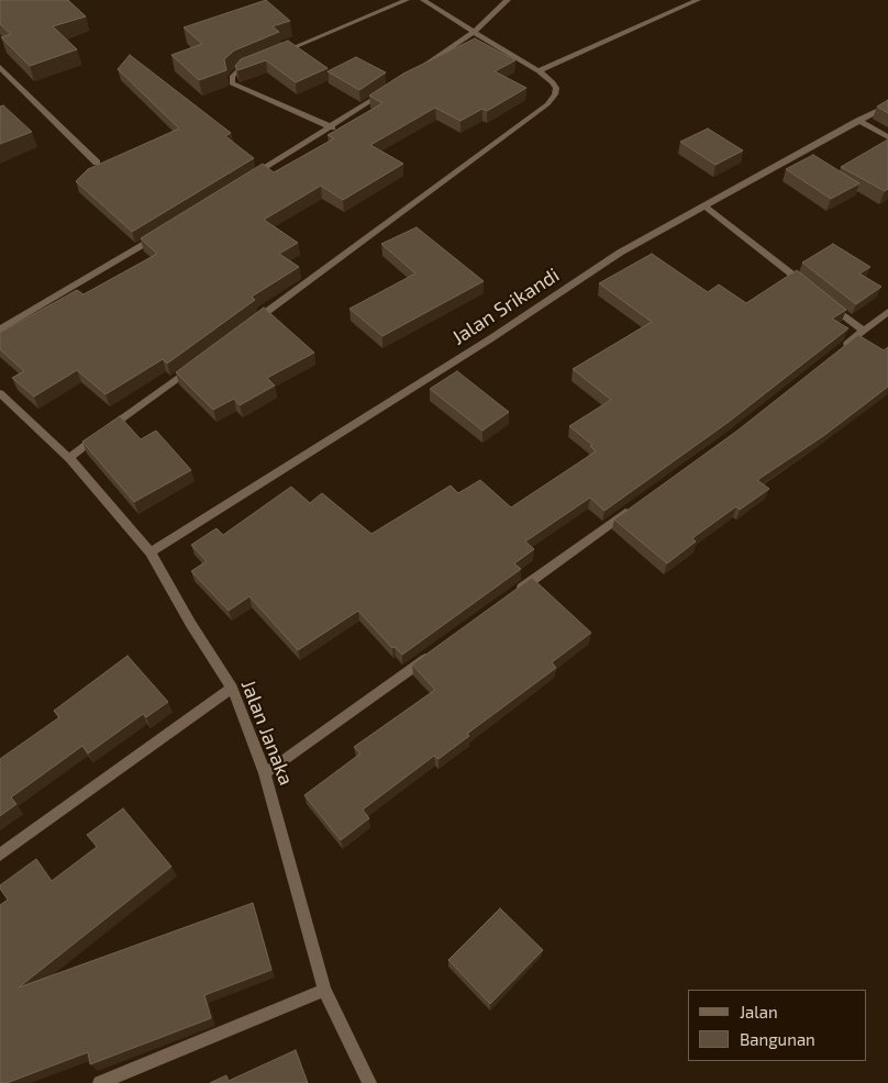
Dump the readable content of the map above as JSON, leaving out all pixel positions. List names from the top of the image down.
{
  "streets": {
    "street": ["Jalan Srikandi", "Jalan Janaka"]
  },
  "crossings": [
    ["Jalan Srikandi", "Jalan Janaka"]
  ],
  "legend": ["Jalan", "Bangunan"]
}
